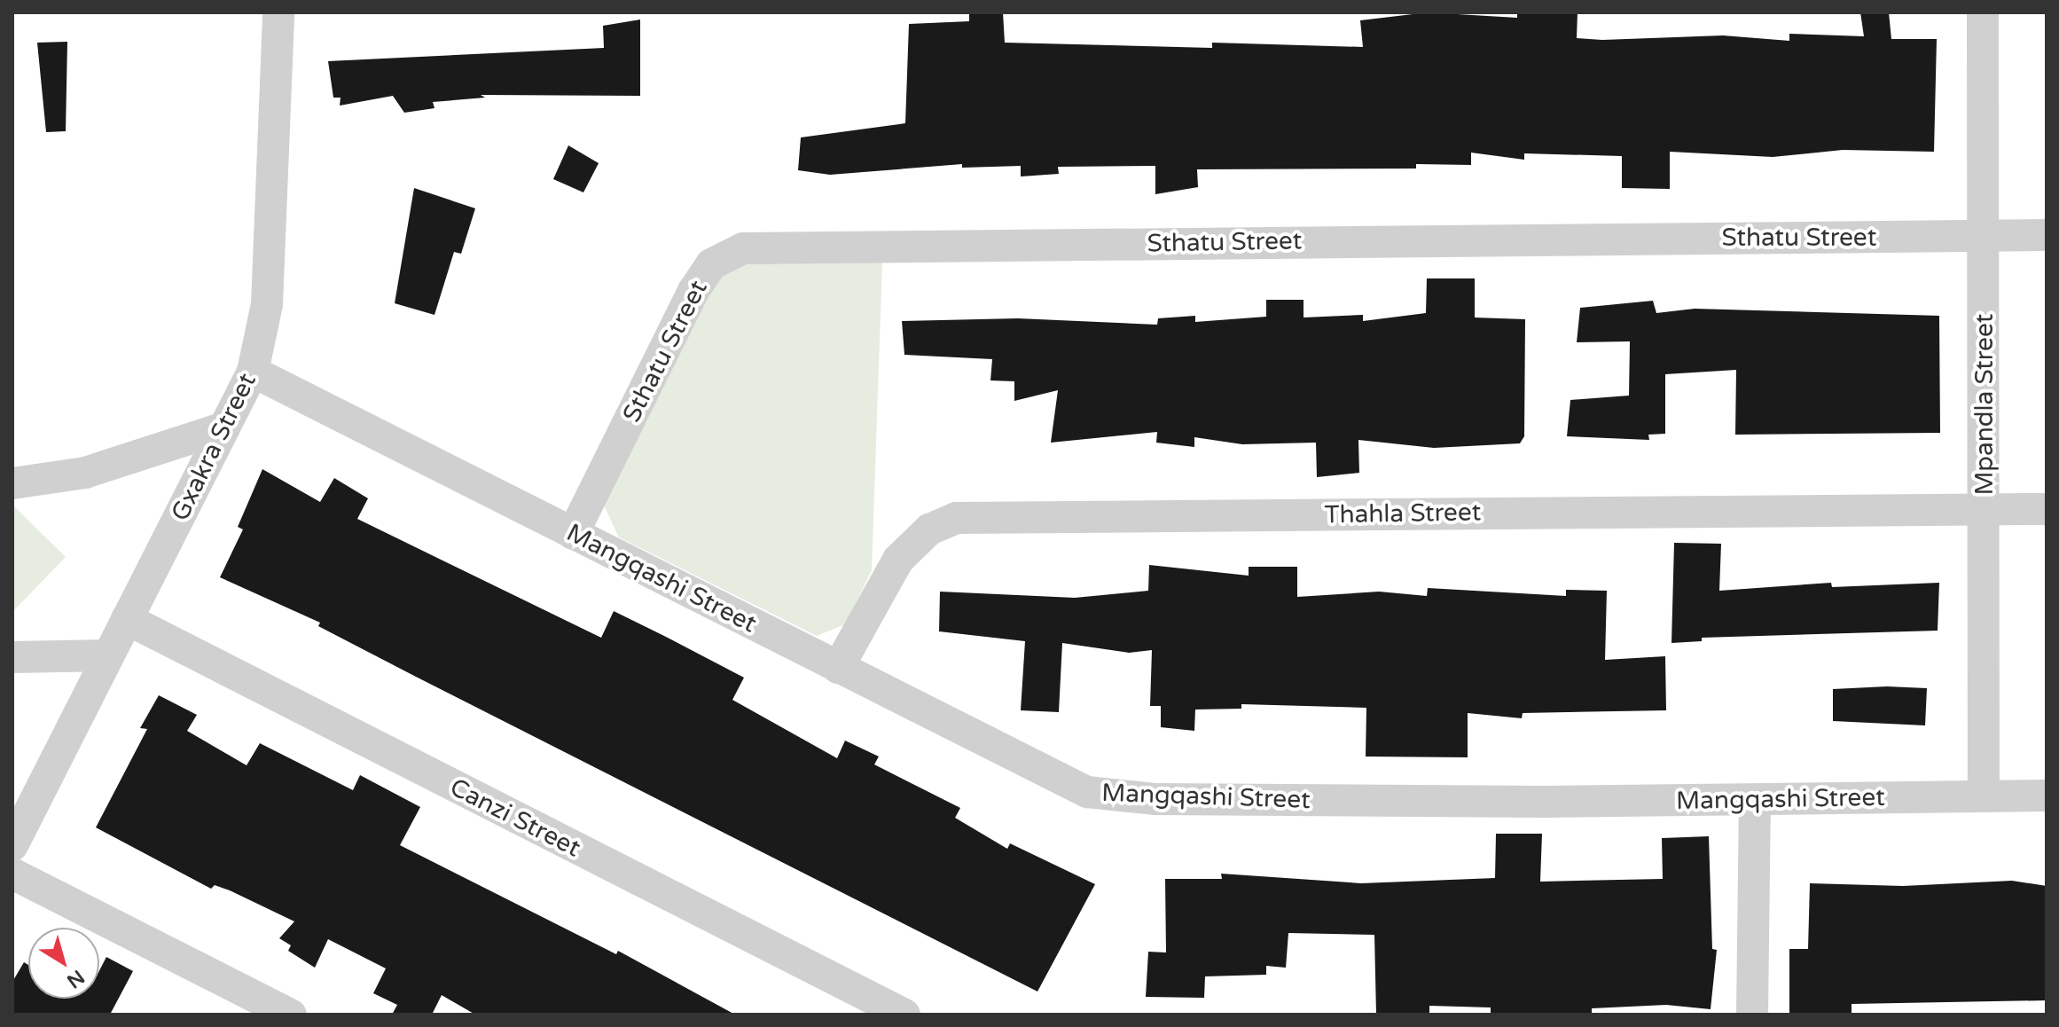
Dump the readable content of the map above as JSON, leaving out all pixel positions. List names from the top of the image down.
{
  "streets": {
    "street": [
      "Sthatu Street",
      "Mpandla Street",
      "Gxakra Street",
      "Thahla Street",
      "Mangqashi Street",
      "Canzi Street"
    ]
  },
  "crossings": [
    ["Sthatu Street", "Mpandla Street"],
    ["Sthatu Street", "Mangqashi Street"],
    ["Mpandla Street", "Thahla Street"],
    ["Mpandla Street", "Mangqashi Street"],
    ["Gxakra Street", "Mangqashi Street"],
    ["Gxakra Street", "Canzi Street"],
    ["Thahla Street", "Mangqashi Street"]
  ],
  "north": "bottom right"
}
